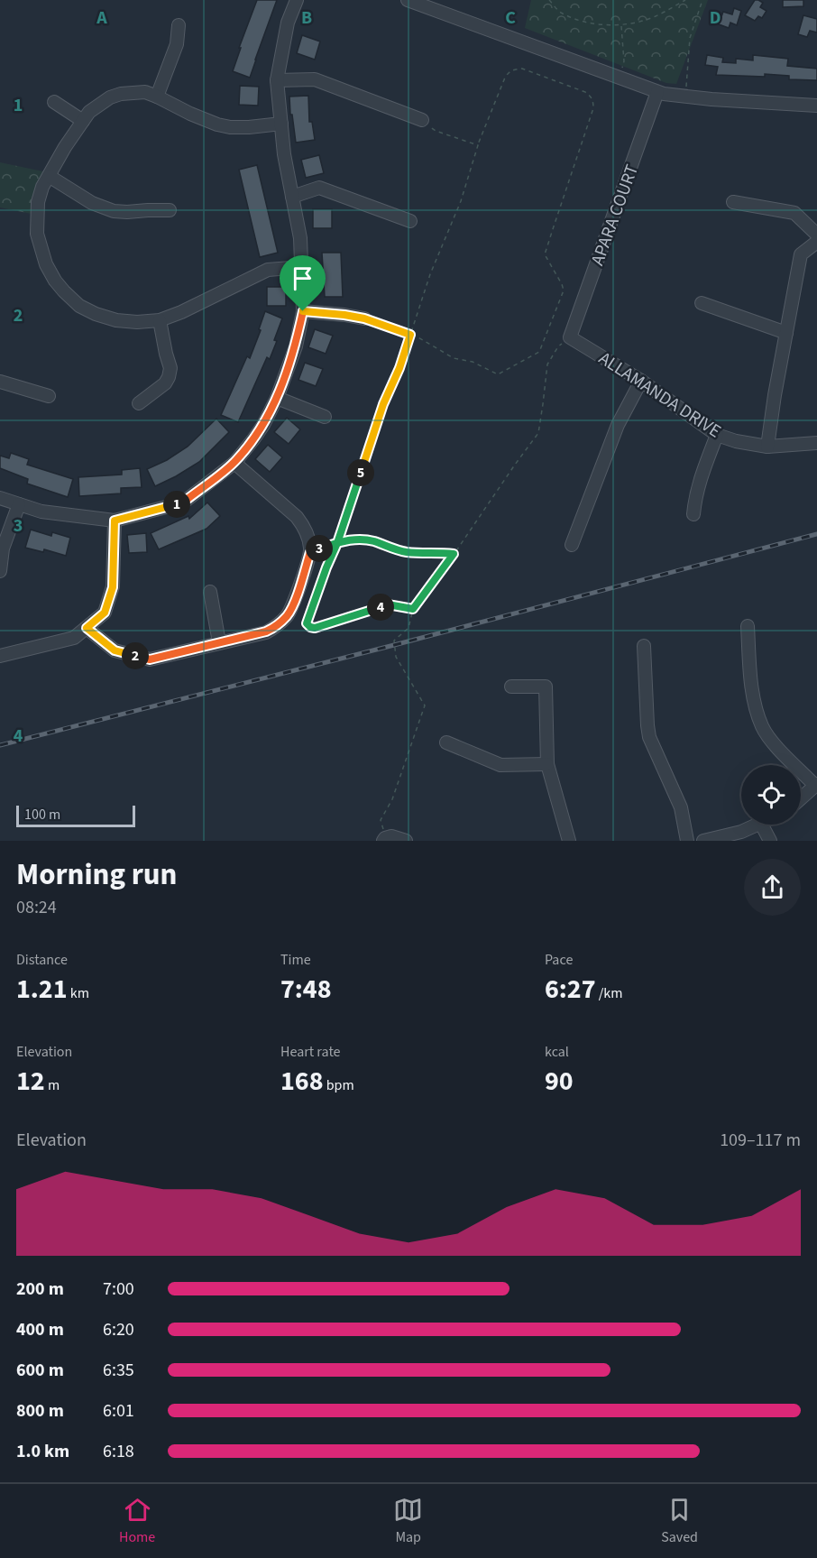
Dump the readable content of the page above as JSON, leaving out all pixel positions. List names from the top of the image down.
{
  "streets": {
    "street": ["APARA COURT", "ALLAMANDA DRIVE"]
  },
  "crossings": [
    ["APARA COURT", "ALLAMANDA DRIVE"]
  ],
  "scale_bar": "100 m",
  "page": {
    "pins": [
      "5",
      "1",
      "3",
      "4",
      "2"
    ],
    "scale": "100 m",
    "heading": ["Morning run", "08:24"],
    "stats": [
      ["Distance", "1.21 km"],
      ["Time", "7:48"],
      ["Pace", "6:27 /km"],
      ["Elevation", "12 m"],
      ["Heart rate", "168 bpm"],
      ["kcal", "90"]
    ],
    "chart": ["Elevation", "109–117 m"],
    "list": [
      {
        "name": "200 m",
        "note": "7:00"
      },
      {
        "name": "400 m",
        "note": "6:20"
      },
      {
        "name": "600 m",
        "note": "6:35"
      },
      {
        "name": "800 m",
        "note": "6:01"
      },
      {
        "name": "1.0 km",
        "note": "6:18"
      }
    ],
    "tabs": ["Home", "Map", "Saved"]
  },
  "grid": {
    "columns": [
      "A",
      "B",
      "C",
      "D"
    ],
    "rows": [
      "1",
      "2",
      "3",
      "4"
    ]
  }
}
